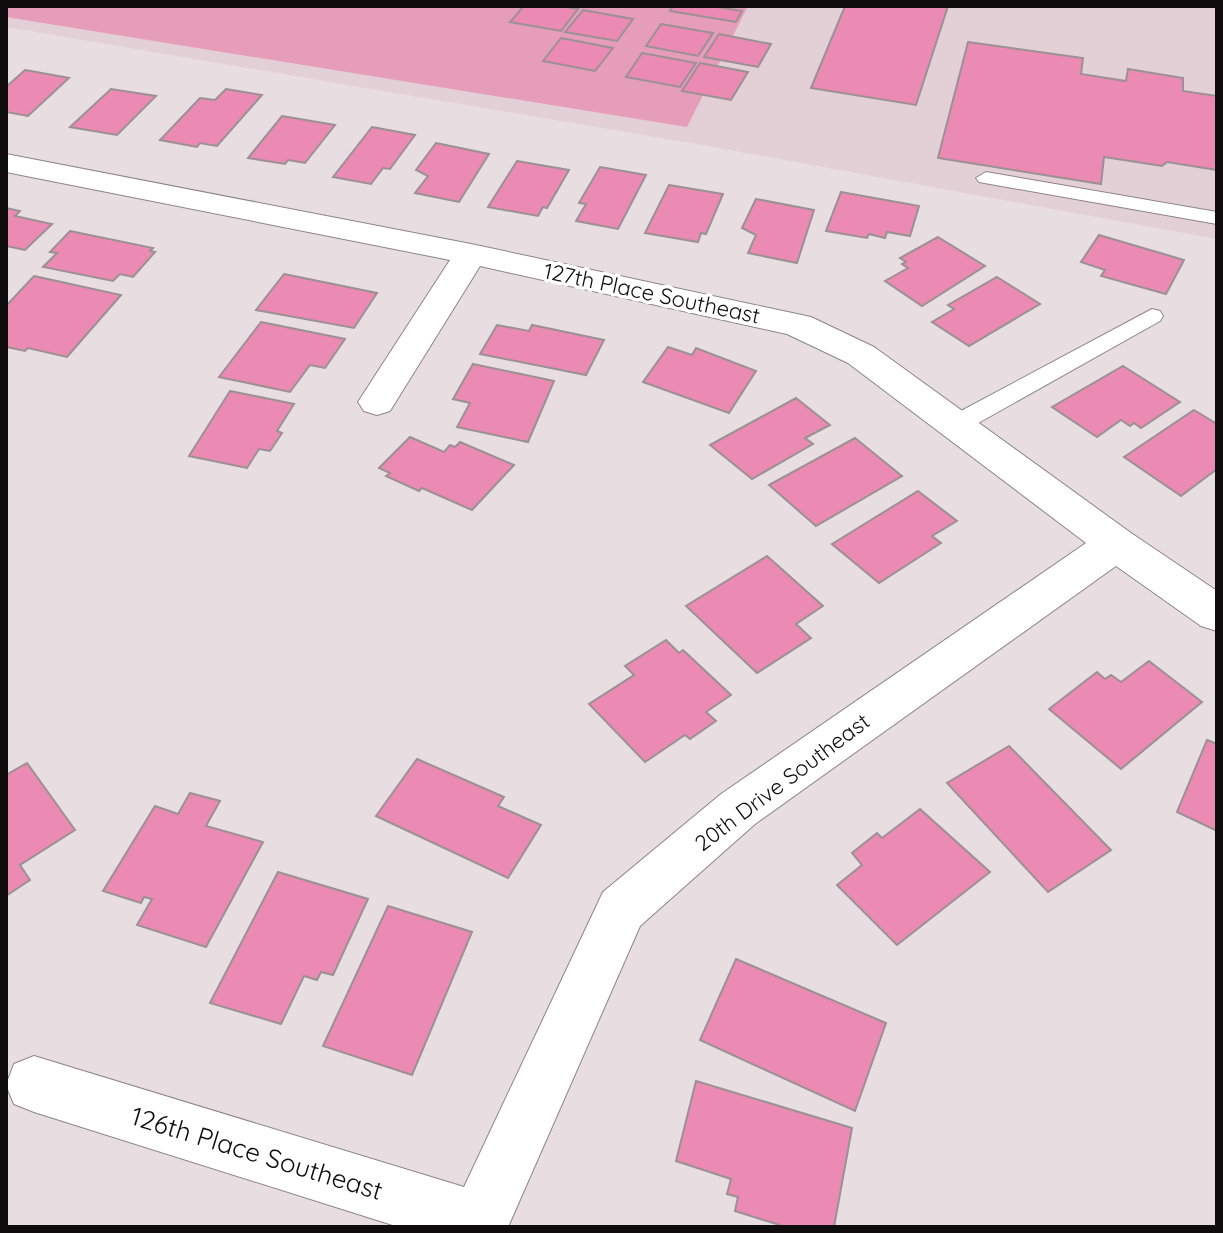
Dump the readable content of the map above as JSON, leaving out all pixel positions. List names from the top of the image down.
{
  "streets": {
    "street": ["127th Place Southeast", "20th Drive Southeast", "126th Place Southeast"]
  },
  "crossings": [
    ["127th Place Southeast", "20th Drive Southeast"],
    ["20th Drive Southeast", "126th Place Southeast"]
  ]
}
